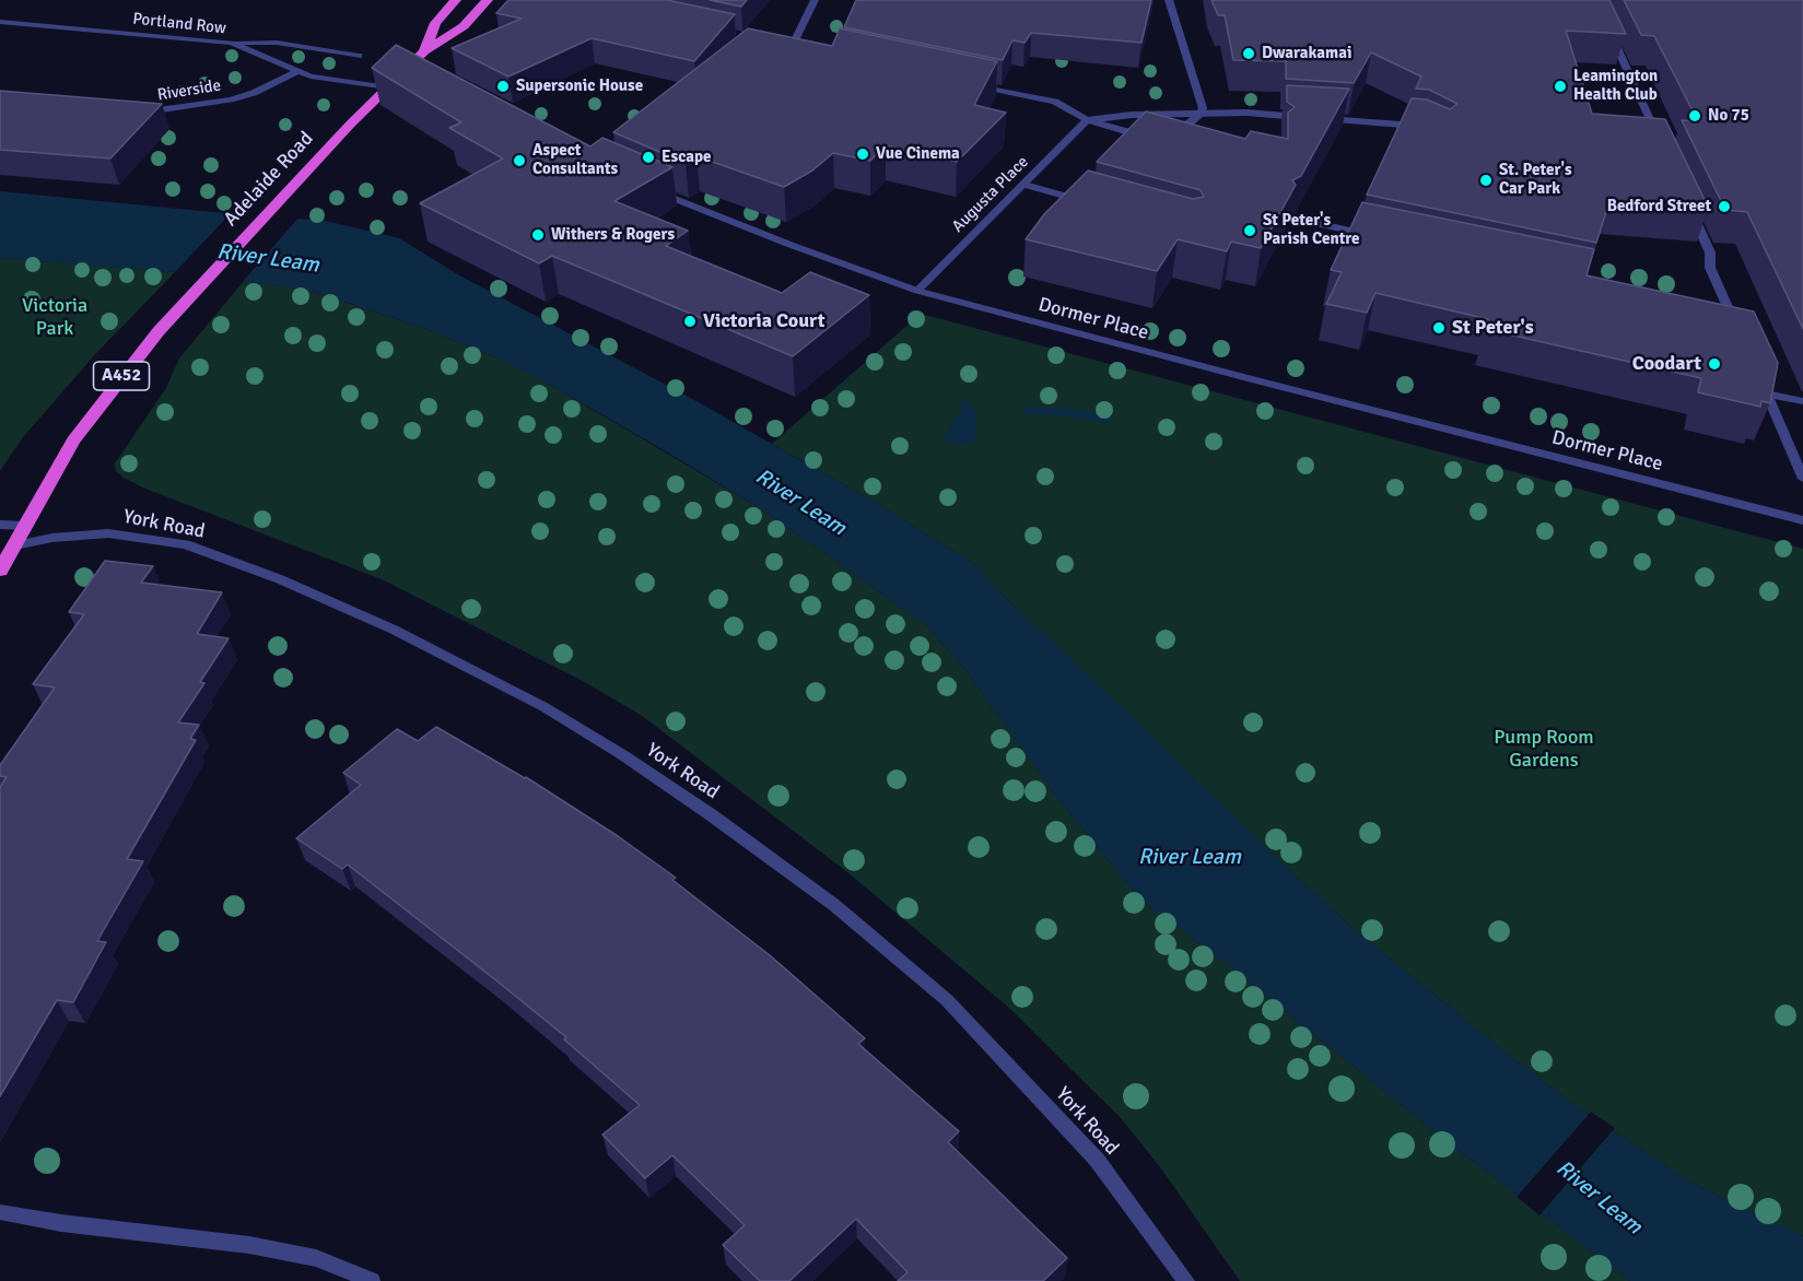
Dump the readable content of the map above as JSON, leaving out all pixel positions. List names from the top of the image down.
{
  "streets": {
    "highway": ["Adelaide Road", "A452"],
    "street": [
      "Portland Row",
      "Riverside",
      "Augusta Place",
      "Dormer Place",
      "York Road"
    ]
  },
  "crossings": [
    ["Portland Row", "Riverside"],
    ["Portland Row", "Adelaide Road"],
    ["Adelaide Road", "York Road"],
    ["Augusta Place", "Dormer Place"]
  ],
  "water": ["River Leam"],
  "parks": ["Victoria Park", "Pump Room Gardens"],
  "places": [
    "Dwarakamai",
    "Supersonic House",
    "Leamington Health Club",
    "No 75",
    "Vue Cinema",
    "Escape",
    "Aspect Consultants",
    "St. Peter's Car Park",
    "Bedford Street",
    "St Peter's Parish Centre",
    "Withers & Rogers",
    "Victoria Court",
    "St Peter's",
    "Coodart"
  ]
}
